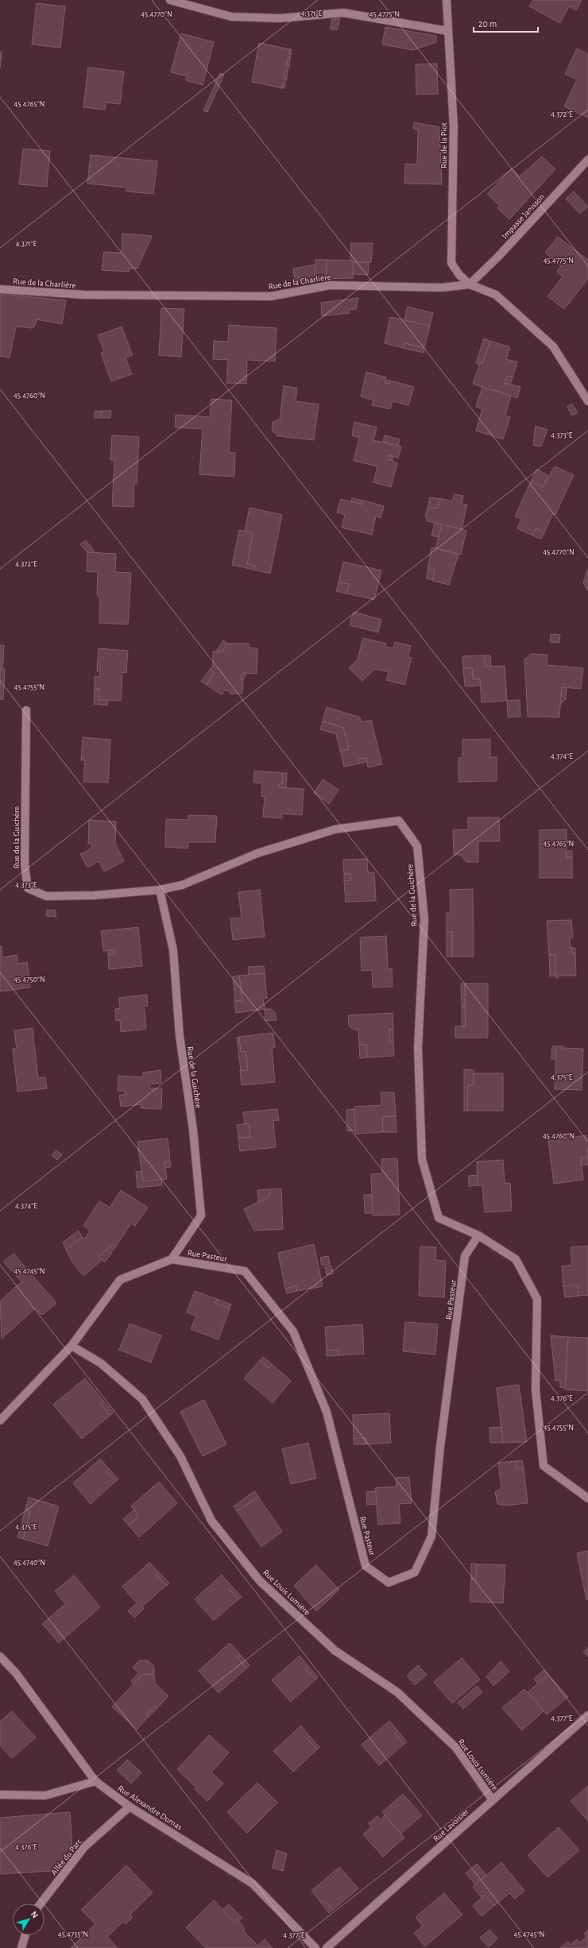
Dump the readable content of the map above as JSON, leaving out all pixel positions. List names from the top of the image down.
{
  "streets": {
    "street": [
      "Rue de la Piot",
      "Impasse Janisson",
      "Rue de la Charlière",
      "Rue de la Guichère",
      "Rue Pasteur",
      "Rue Louis Lumière",
      "Rue Alexandre Dumas",
      "Rue Lavoisier",
      "Allée du Parc"
    ]
  },
  "crossings": [
    ["Rue de la Piot", "Impasse Janisson"],
    ["Rue de la Piot", "Rue de la Charlière"],
    ["Impasse Janisson", "Rue de la Charlière"],
    ["Rue de la Guichère", "Rue Pasteur"],
    ["Rue Louis Lumière", "Rue Lavoisier"],
    ["Rue Alexandre Dumas", "Allée du Parc"]
  ],
  "scale_bar": "20 m",
  "north": "top right",
  "coordinates": [
    "4.371°E",
    "45.4770°N",
    "45.4775°N",
    "45.4765°N",
    "4.372°E",
    "45.4760°N",
    "4.373°E",
    "45.4755°N",
    "4.374°E",
    "45.4750°N",
    "4.375°E",
    "45.4745°N",
    "4.376°E",
    "45.4740°N",
    "4.377°E",
    "45.4735°N"
  ]
}
